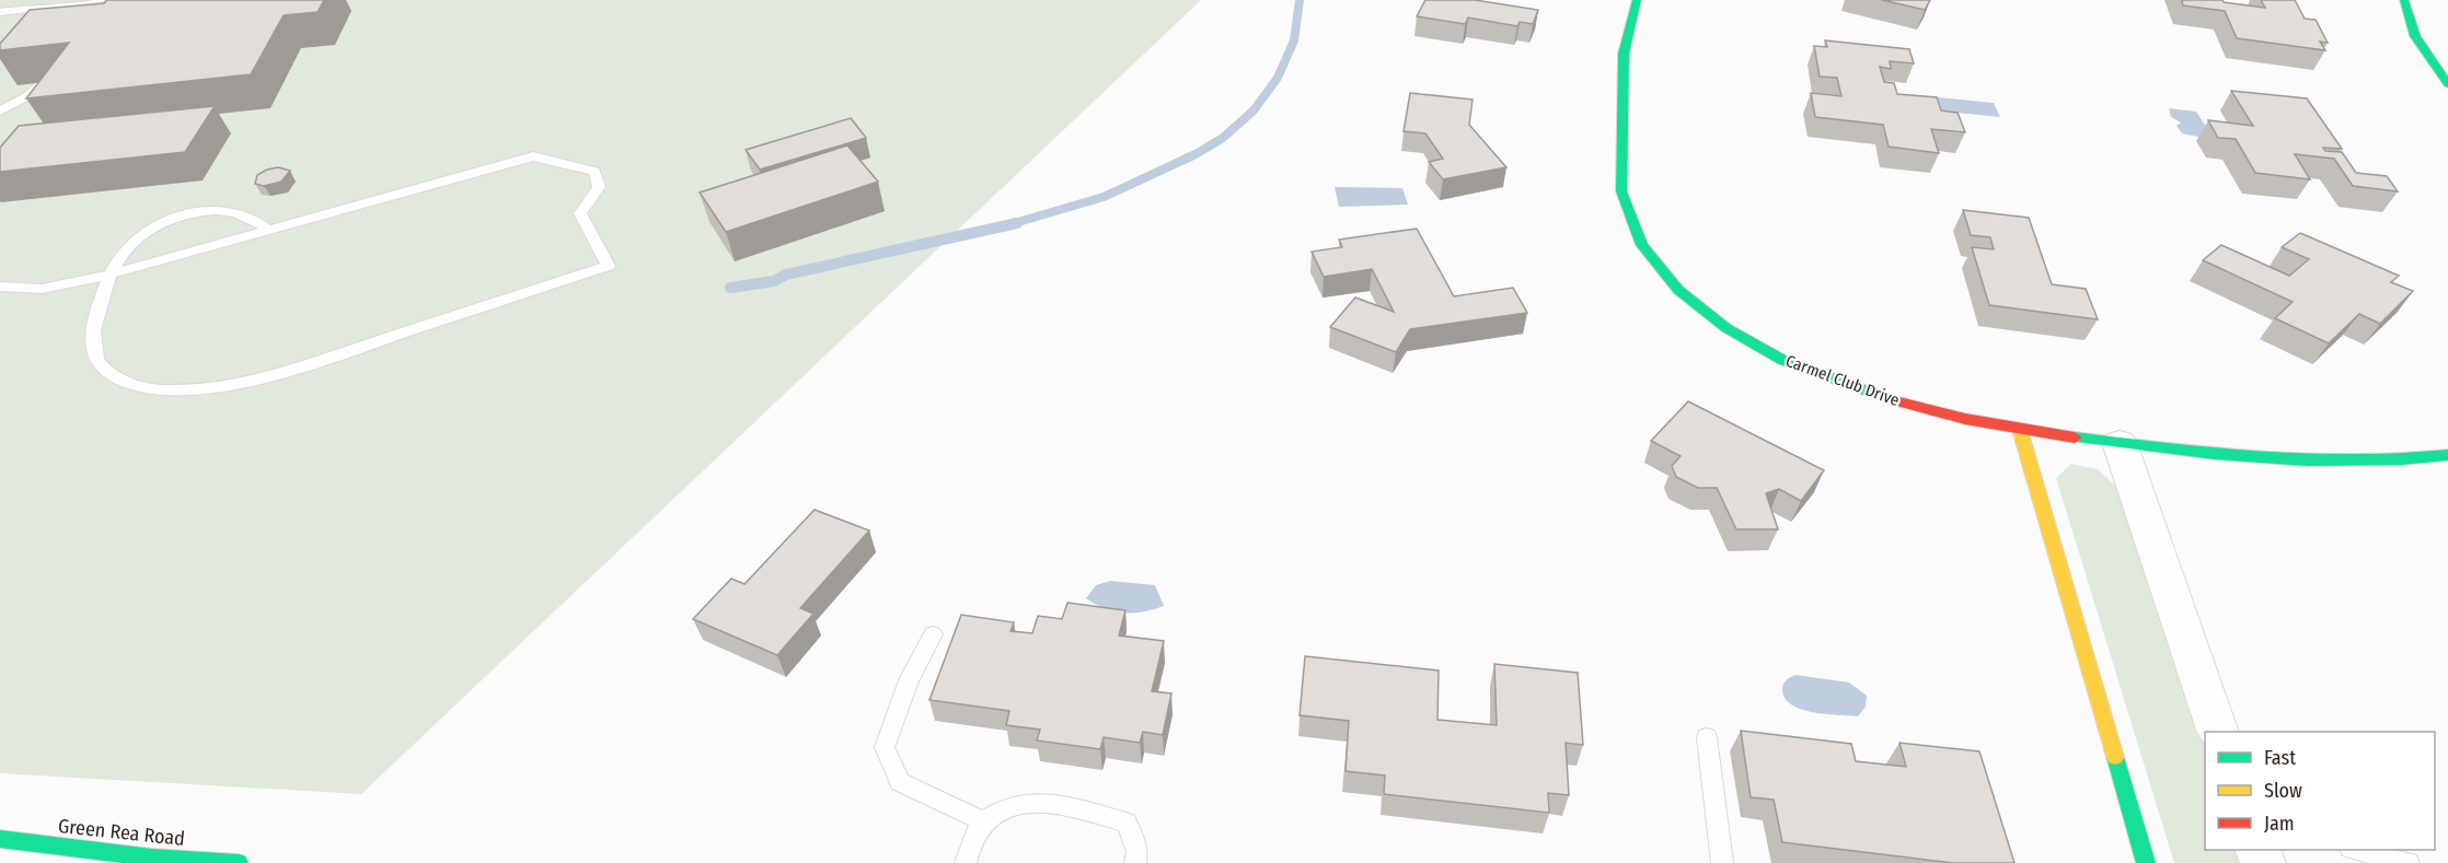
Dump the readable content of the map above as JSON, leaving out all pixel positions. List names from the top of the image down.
{
  "streets": {
    "street": ["Carmel Club Drive", "Green Rea Road"]
  },
  "legend": ["Fast", "Slow", "Jam"]
}
